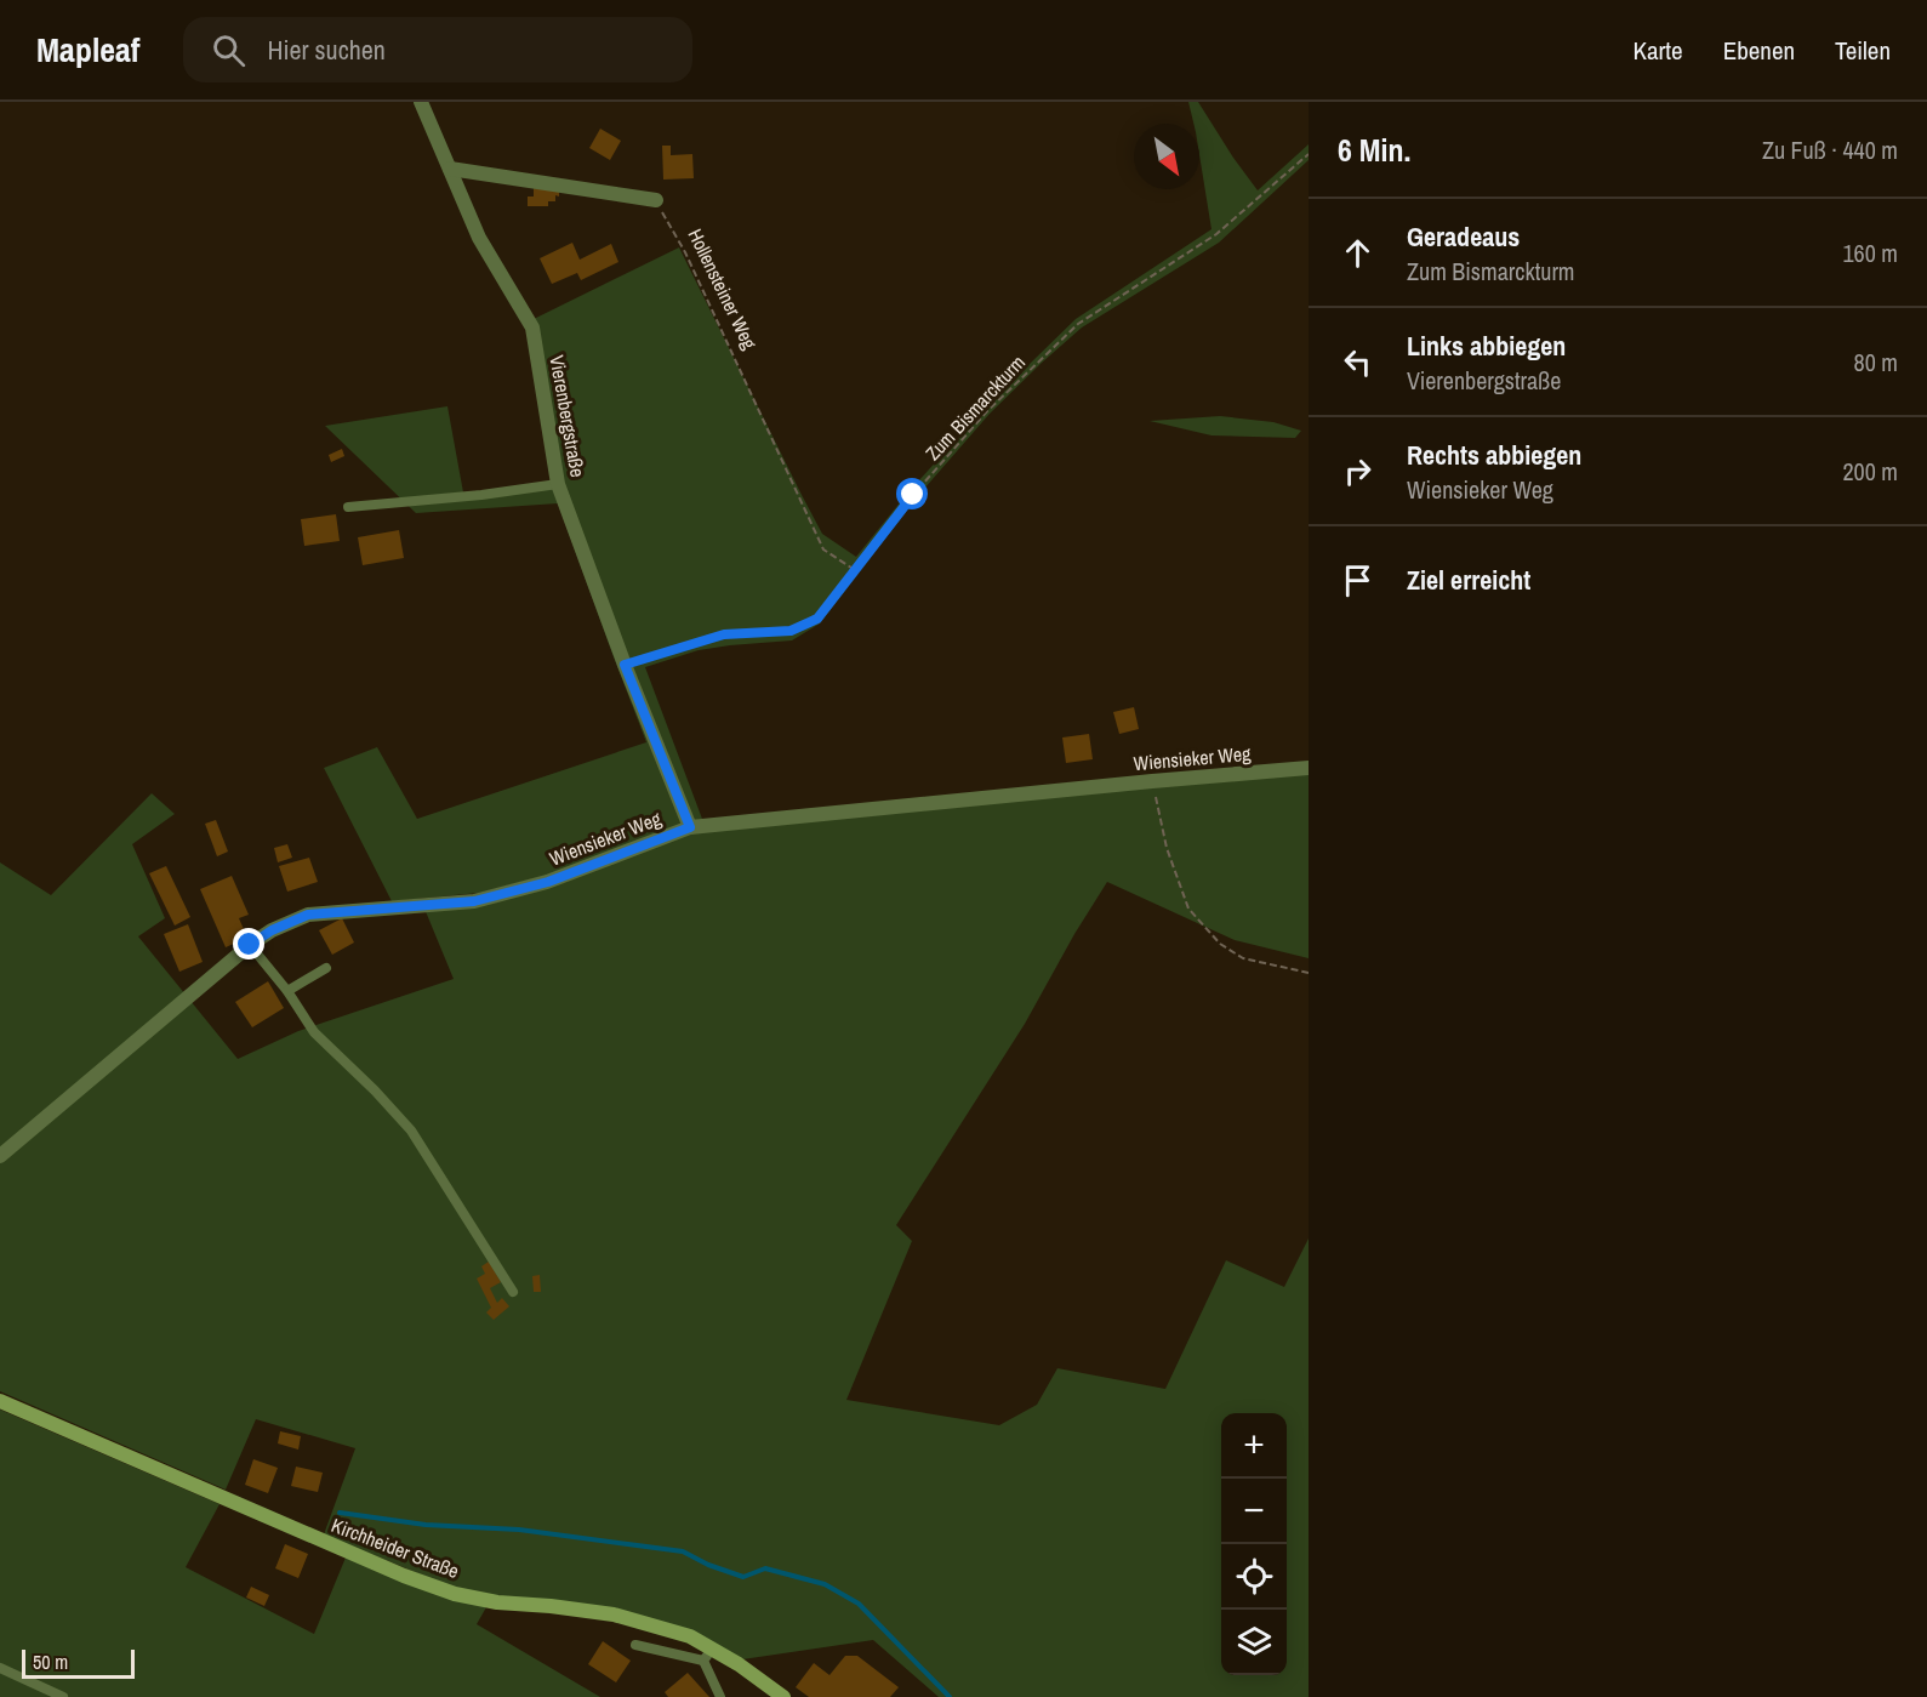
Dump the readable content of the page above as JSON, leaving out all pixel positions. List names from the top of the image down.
{
  "streets": {
    "main road": ["Kirchheider Straße"],
    "street": ["Vierenbergstraße", "Wiensieker Weg"],
    "path": ["Hollensteiner Weg", "Zum Bismarckturm"]
  },
  "crossings": [
    ["Hollensteiner Weg", "Zum Bismarckturm"],
    ["Zum Bismarckturm", "Vierenbergstraße"],
    ["Vierenbergstraße", "Wiensieker Weg"]
  ],
  "scale_bar": "50 m",
  "north": "bottom right",
  "page": {
    "header": "Mapleaf",
    "search": "Hier suchen",
    "nav": ["Karte", "Ebenen", "Teilen"],
    "heading": ["6 Min.", "Zu Fuß · 440 m"],
    "list": [
      ["Geradeaus", "Zum Bismarckturm", "160 m"],
      ["Links abbiegen", "Vierenbergstraße", "80 m"],
      ["Rechts abbiegen", "Wiensieker Weg", "200 m"],
      "Ziel erreicht"
    ],
    "map_buttons": ["+", "−"],
    "scale": "50 m"
  }
}
